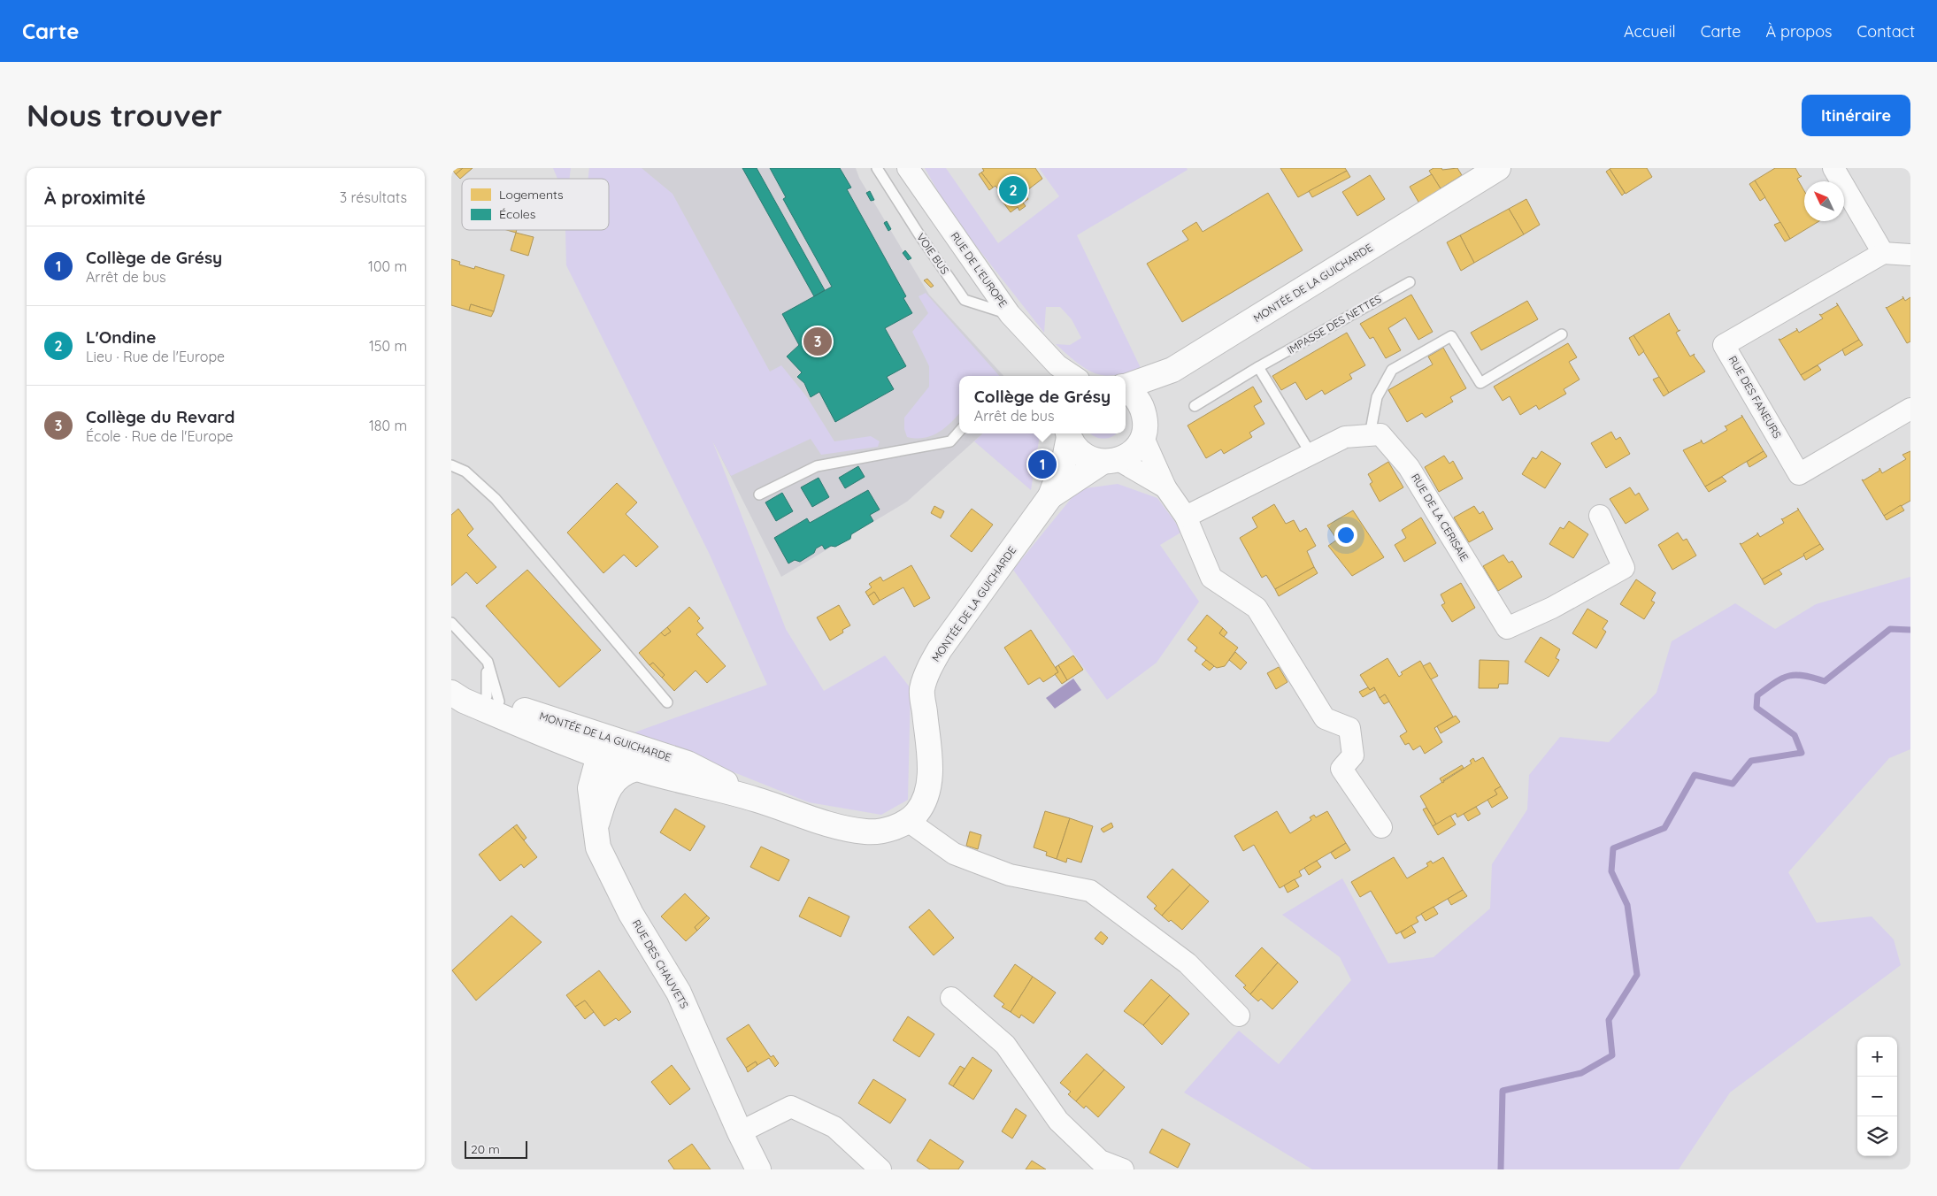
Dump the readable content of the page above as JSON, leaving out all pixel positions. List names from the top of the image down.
{
  "streets": {
    "main road": ["MONTÉE DE LA GUICHARDE", "RUE DES CHAUVETS"],
    "street": ["RUE DE L'EUROPE", "RUE DES FANEURS", "RUE DE LA CERISAIE"],
    "lane": ["VOIE BUS", "IMPASSE DES NETTES"]
  },
  "crossings": [
    ["VOIE BUS", "RUE DE L'EUROPE"],
    ["MONTÉE DE LA GUICHARDE", "RUE DES CHAUVETS"]
  ],
  "legend": ["Logements", "Écoles"],
  "scale_bar": "20 m",
  "north": "top left",
  "page": {
    "header": "Carte",
    "nav": [
      "Accueil",
      "Carte",
      "À propos",
      "Contact"
    ],
    "buttons": "Itinéraire",
    "title": "Nous trouver",
    "heading": ["À proximité", "3 résultats"],
    "pins": ["2", "3", "1"],
    "list": [
      {
        "mark": "1",
        "name": "Collège de Grésy",
        "note": "Arrêt de bus",
        "value": "100 m"
      },
      {
        "mark": "2",
        "name": "L'Ondine",
        "note": "Lieu · Rue de l'Europe",
        "value": "150 m"
      },
      {
        "mark": "3",
        "name": "Collège du Revard",
        "note": "École · Rue de l'Europe",
        "value": "180 m"
      }
    ],
    "popup": ["Collège de Grésy", "Arrêt de bus"],
    "map_buttons": ["+", "−"],
    "scale": "20 m"
  }
}
